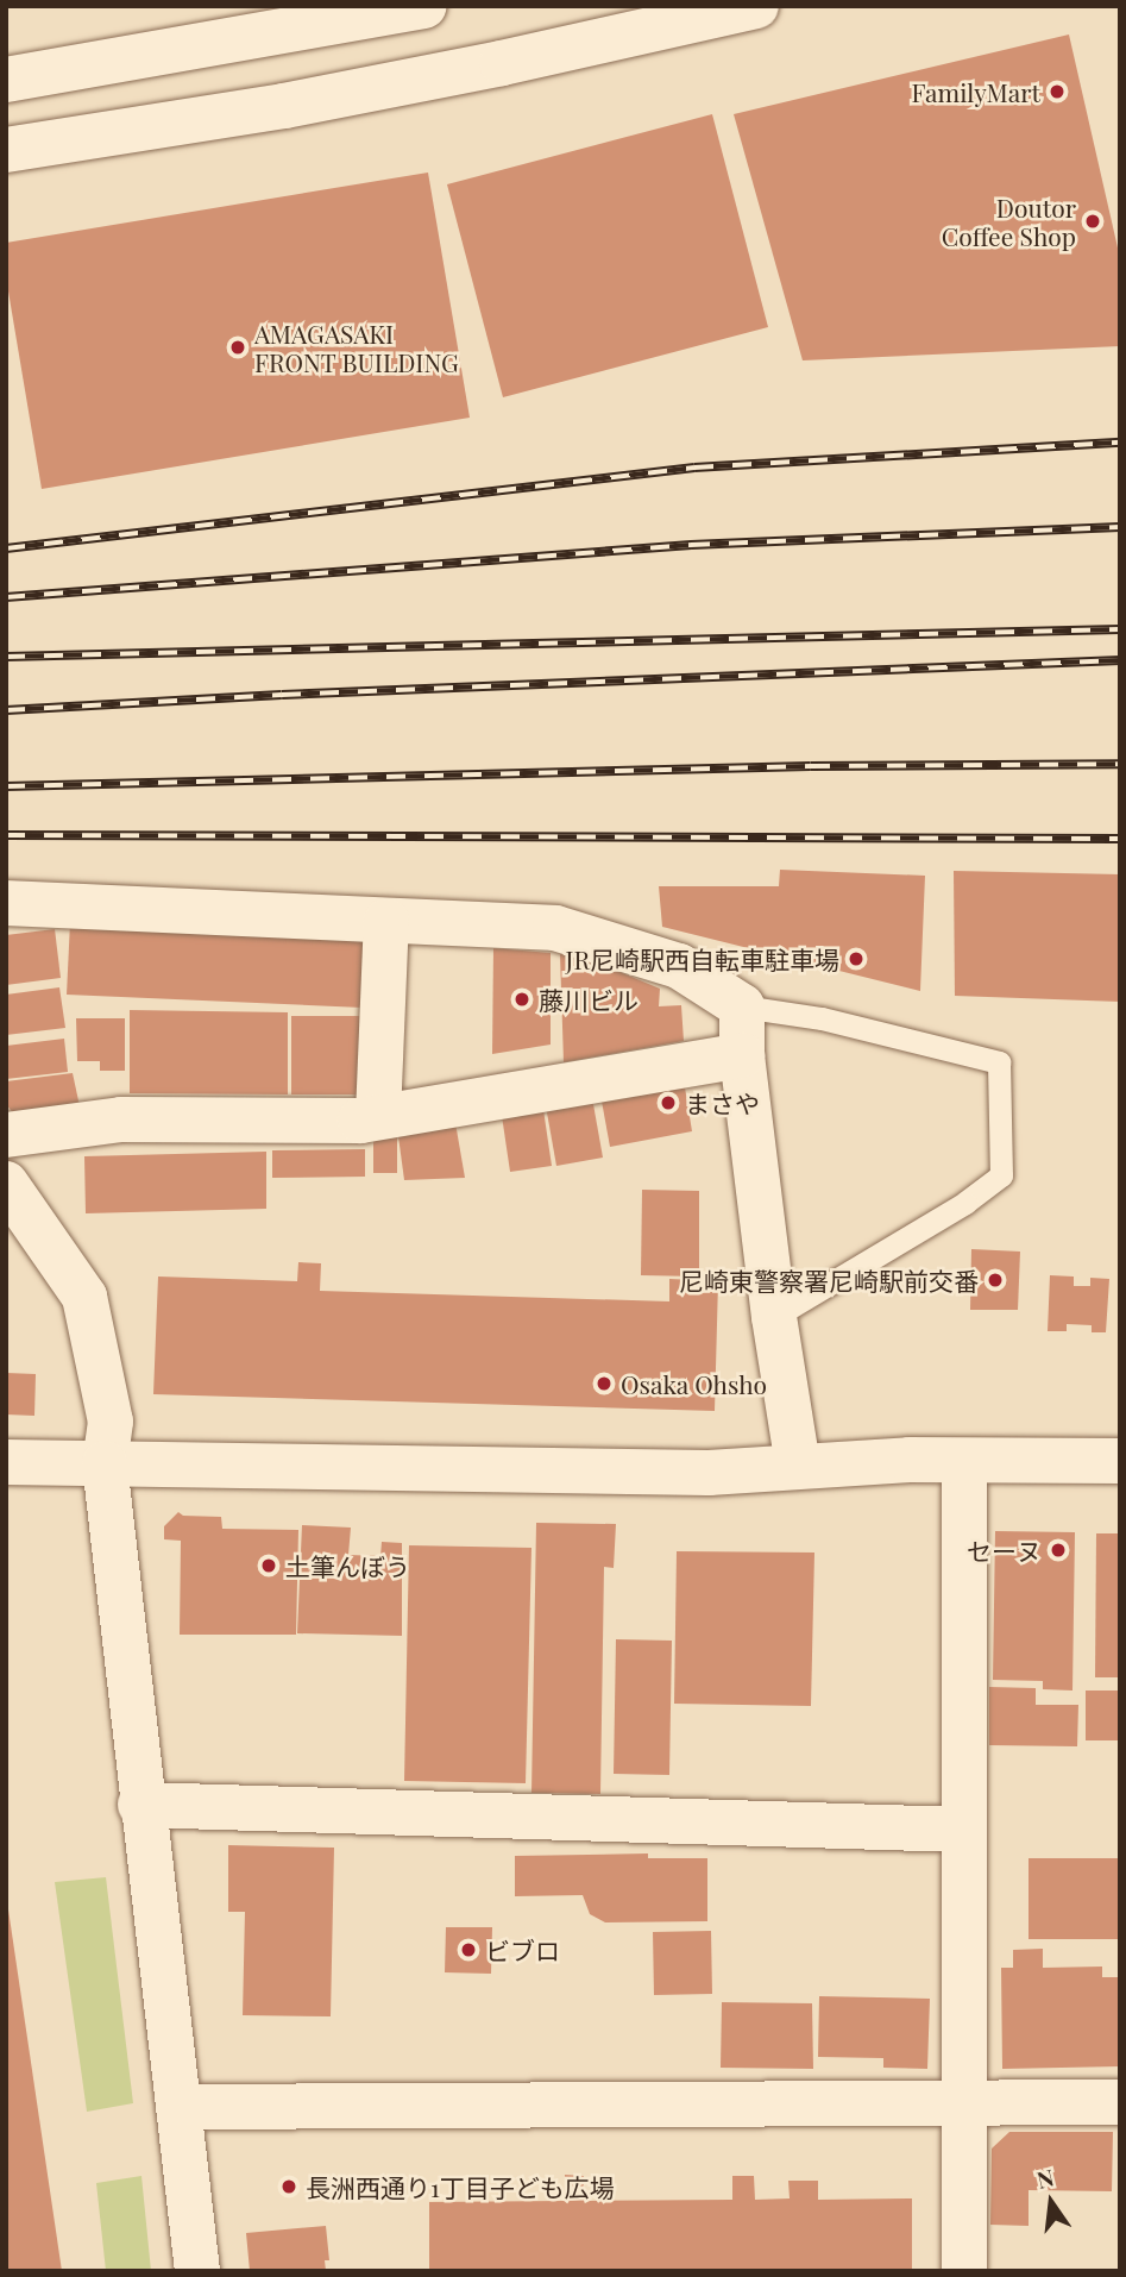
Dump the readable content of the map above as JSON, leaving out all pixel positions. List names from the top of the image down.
{
  "places": [
    "FamilyMart",
    "Doutor Coffee Shop",
    "AMAGASAKI FRONT BUILDING",
    "JR尼崎駅西自転車駐車場",
    "藤川ビル",
    "まさや",
    "尼崎東警察署尼崎駅前交番",
    "Osaka Ohsho",
    "セーヌ",
    "土筆んぼう",
    "ビブロ",
    "長洲西通り1丁目子ども広場"
  ],
  "north": "top"
}
